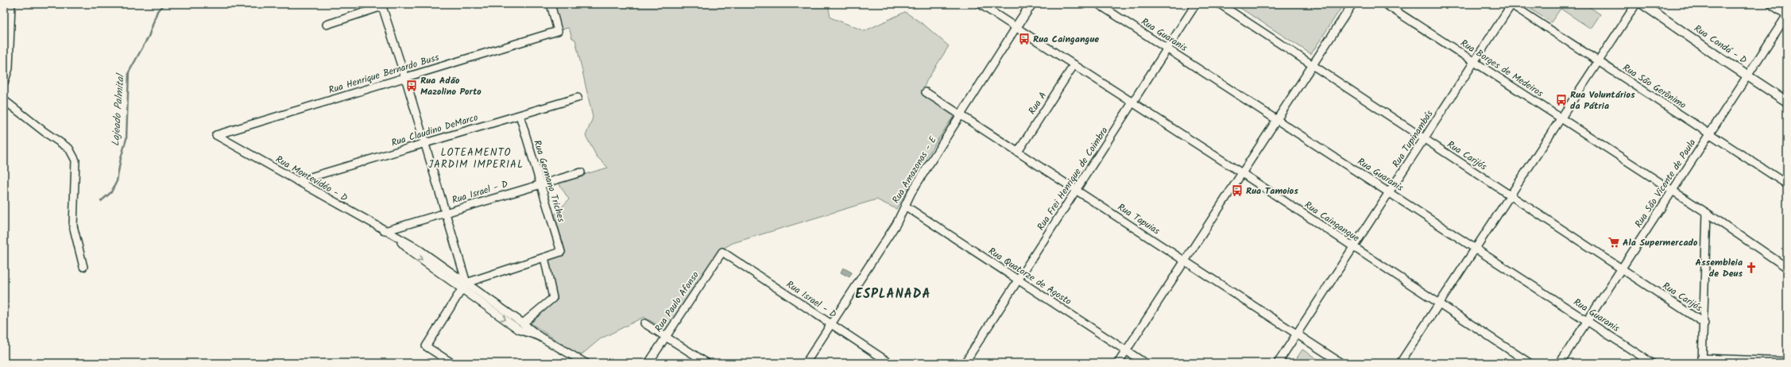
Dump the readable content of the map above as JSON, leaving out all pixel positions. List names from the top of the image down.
{
  "streets": {
    "street": [
      "Rua Guaranis",
      "Rua Condá - D",
      "Rua Borges de Medeiros",
      "Rua Henrique Bernardo Buss",
      "Rua São Gerônimo",
      "Rua A",
      "Rua Claudino DeMarco",
      "Rua Tupinambás",
      "Rua Carijós",
      "Rua Amazonas - E",
      "Rua Montevidéo - D",
      "Rua Frei Henrique de Coimbra",
      "Rua Germano Triches",
      "Rua São Vicente de Paula",
      "Rua Israel - D",
      "Rua Tapuias",
      "Rua Caingangue",
      "Rua Quatorze de Agosto",
      "Rua Paulo Afonso"
    ]
  },
  "crossings": [
    ["Rua Guaranis", "Rua Tupinambás"],
    ["Rua Guaranis", "Rua Frei Henrique de Coimbra"],
    ["Rua Guaranis", "Rua São Vicente de Paula"],
    ["Rua Condá - D", "Rua São Vicente de Paula"],
    ["Rua Borges de Medeiros", "Rua Tupinambás"],
    ["Rua Borges de Medeiros", "Rua São Vicente de Paula"],
    ["Rua Henrique Bernardo Buss", "Rua Montevidéo - D"],
    ["Rua São Gerônimo", "Rua Tupinambás"],
    ["Rua São Gerônimo", "Rua São Vicente de Paula"],
    ["Rua A", "Rua Tapuias"],
    ["Rua A", "Rua Caingangue"],
    ["Rua Claudino DeMarco", "Rua Montevidéo - D"],
    ["Rua Claudino DeMarco", "Rua Germano Triches"],
    ["Rua Tupinambás", "Rua Carijós"],
    ["Rua Tupinambás", "Rua Tapuias"],
    ["Rua Tupinambás", "Rua Caingangue"],
    ["Rua Carijós", "Rua São Vicente de Paula"],
    ["Rua Amazonas - E", "Rua Israel - D"],
    ["Rua Amazonas - E", "Rua Tapuias"],
    ["Rua Amazonas - E", "Rua Caingangue"],
    ["Rua Amazonas - E", "Rua Quatorze de Agosto"],
    ["Rua Montevidéo - D", "Rua Israel - D"],
    ["Rua Frei Henrique de Coimbra", "Rua Tapuias"],
    ["Rua Frei Henrique de Coimbra", "Rua Caingangue"],
    ["Rua Frei Henrique de Coimbra", "Rua Quatorze de Agosto"],
    ["Rua Germano Triches", "Rua Israel - D"],
    ["Rua Israel - D", "Rua Paulo Afonso"]
  ],
  "districts": ["LOTEAMENTO JARDIM IMPERIAL", "ESPLANADA"],
  "water": ["Lajeado Palmital"],
  "places": {
    "bus stop": [
      "Rua Caingangue",
      "Rua Adão Mazolino Porto",
      "Rua Voluntários da Pátria",
      "Rua Tamoios"
    ],
    "supermarket": ["Ala Supermercado"],
    "church": ["Assembleia de Deus"]
  }
}
